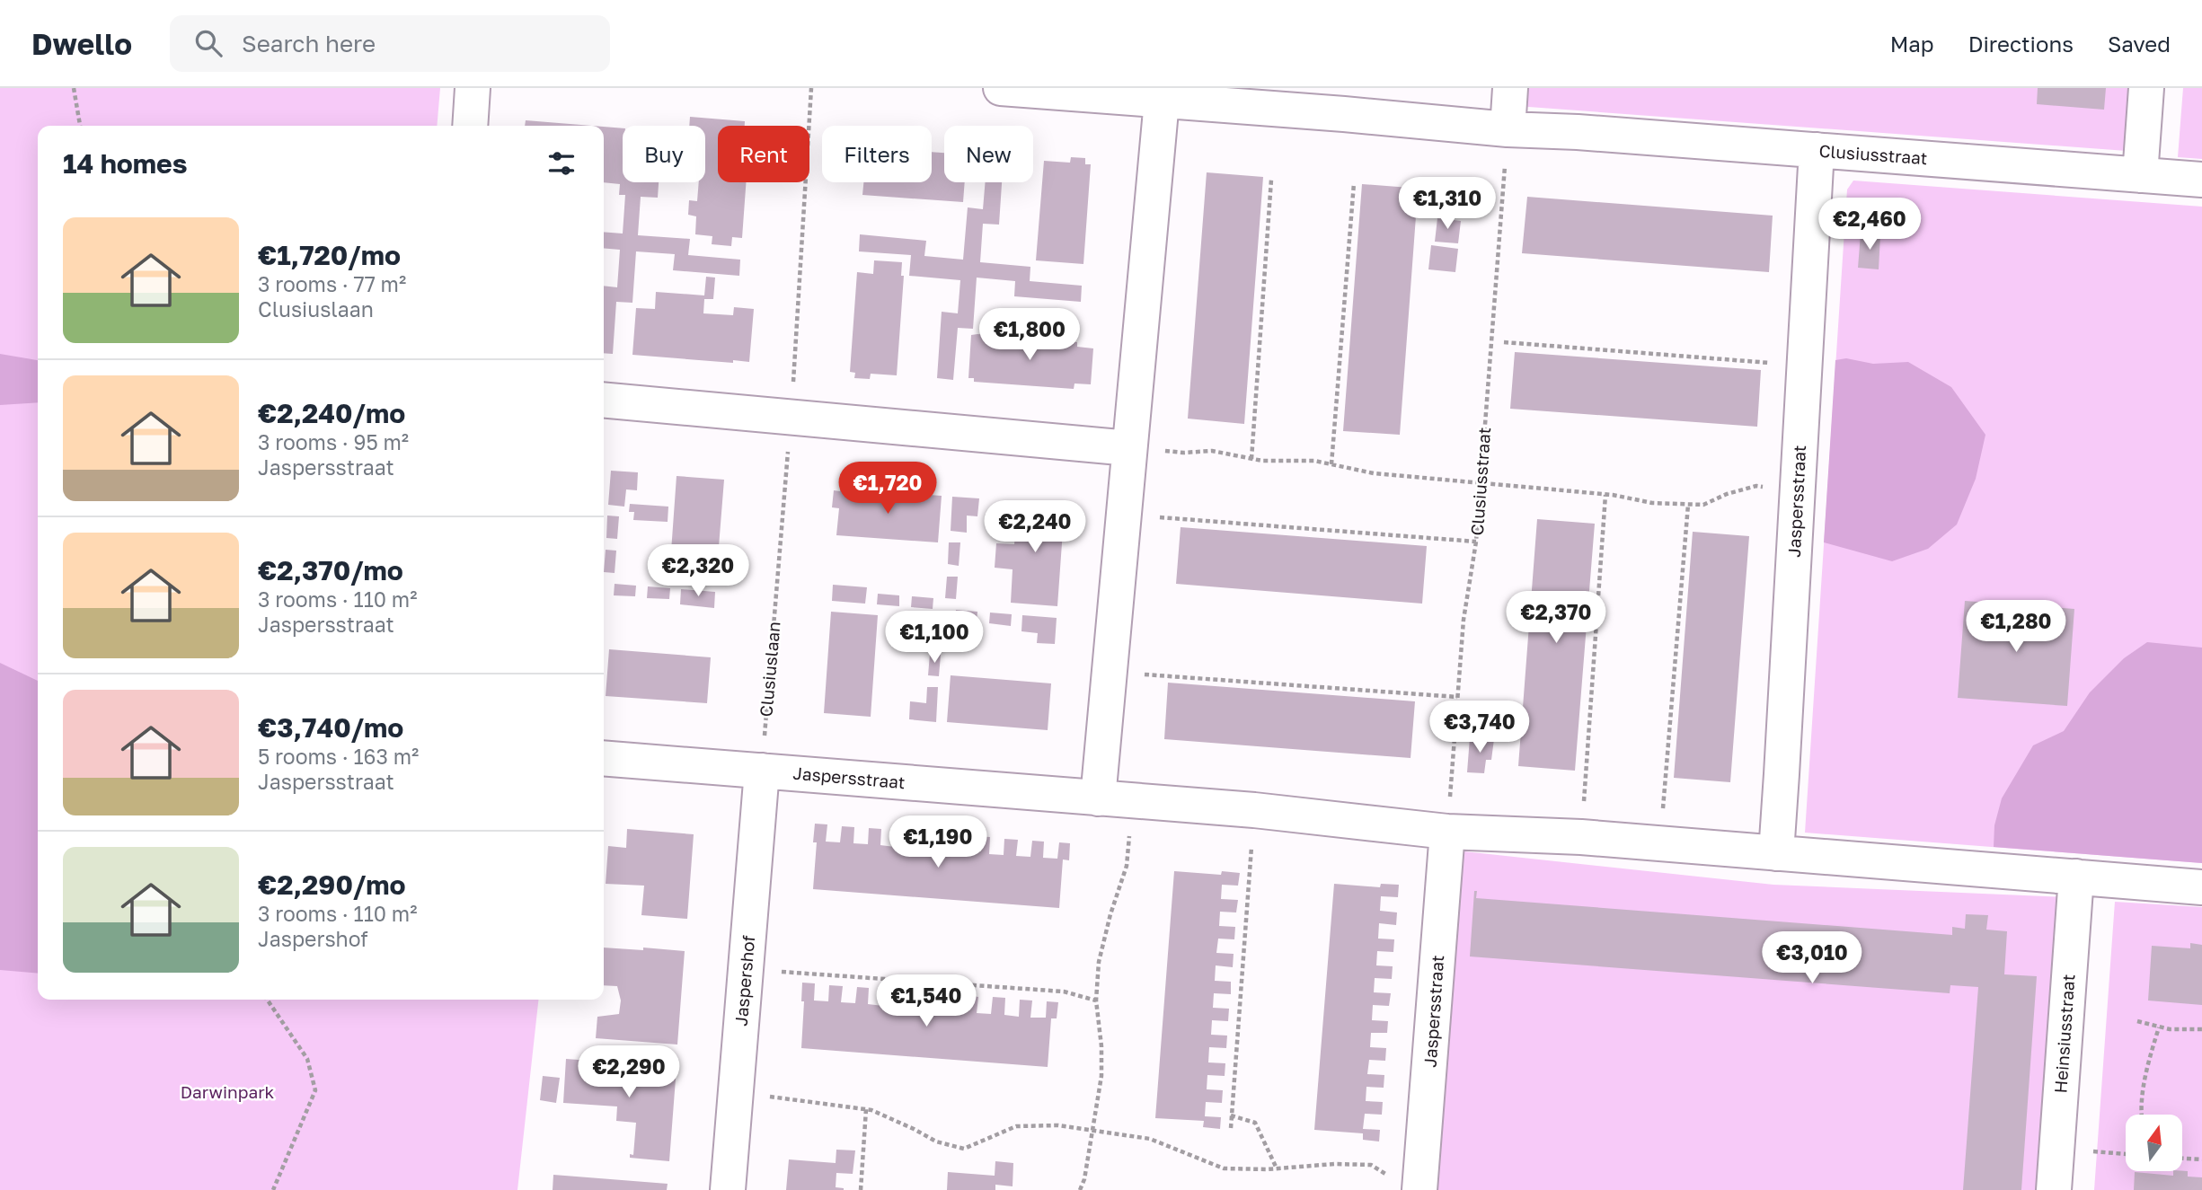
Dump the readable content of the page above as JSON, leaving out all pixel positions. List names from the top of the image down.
{
  "streets": {
    "street": [
      "Clusiusstraat",
      "Jaspersstraat",
      "Jaspershof",
      "Heinsiusstraat"
    ],
    "path": ["Clusiuslaan"]
  },
  "crossings": [
    ["Clusiusstraat", "Jaspersstraat"],
    ["Jaspersstraat", "Clusiuslaan"],
    ["Jaspersstraat", "Jaspershof"],
    ["Jaspersstraat", "Heinsiusstraat"],
    ["Clusiuslaan", "Jaspershof"]
  ],
  "parks": ["Darwinpark"],
  "north": "top",
  "page": {
    "header": "Dwello",
    "search": "Search here",
    "nav": ["Map", "Directions", "Saved"],
    "chip": [
      "Buy",
      "Rent",
      "Filters",
      "New"
    ],
    "heading": "14 homes",
    "price": [
      "€1,310",
      "€2,460",
      "€1,800",
      "€1,720",
      "€2,240",
      "€2,320",
      "€2,370",
      "€1,280",
      "€1,100",
      "€3,740",
      "€1,190",
      "€3,010",
      "€1,540",
      "€2,290"
    ],
    "list": [
      {
        "name": "€1,720/mo",
        "note": "3 rooms · 77 m² · Clusiuslaan"
      },
      {
        "name": "€2,240/mo",
        "note": "3 rooms · 95 m² · Jaspersstraat"
      },
      {
        "name": "€2,370/mo",
        "note": "3 rooms · 110 m² · Jaspersstraat"
      },
      {
        "name": "€3,740/mo",
        "note": "5 rooms · 163 m² · Jaspersstraat"
      },
      {
        "name": "€2,290/mo",
        "note": "3 rooms · 110 m² · Jaspershof"
      }
    ]
  }
}
